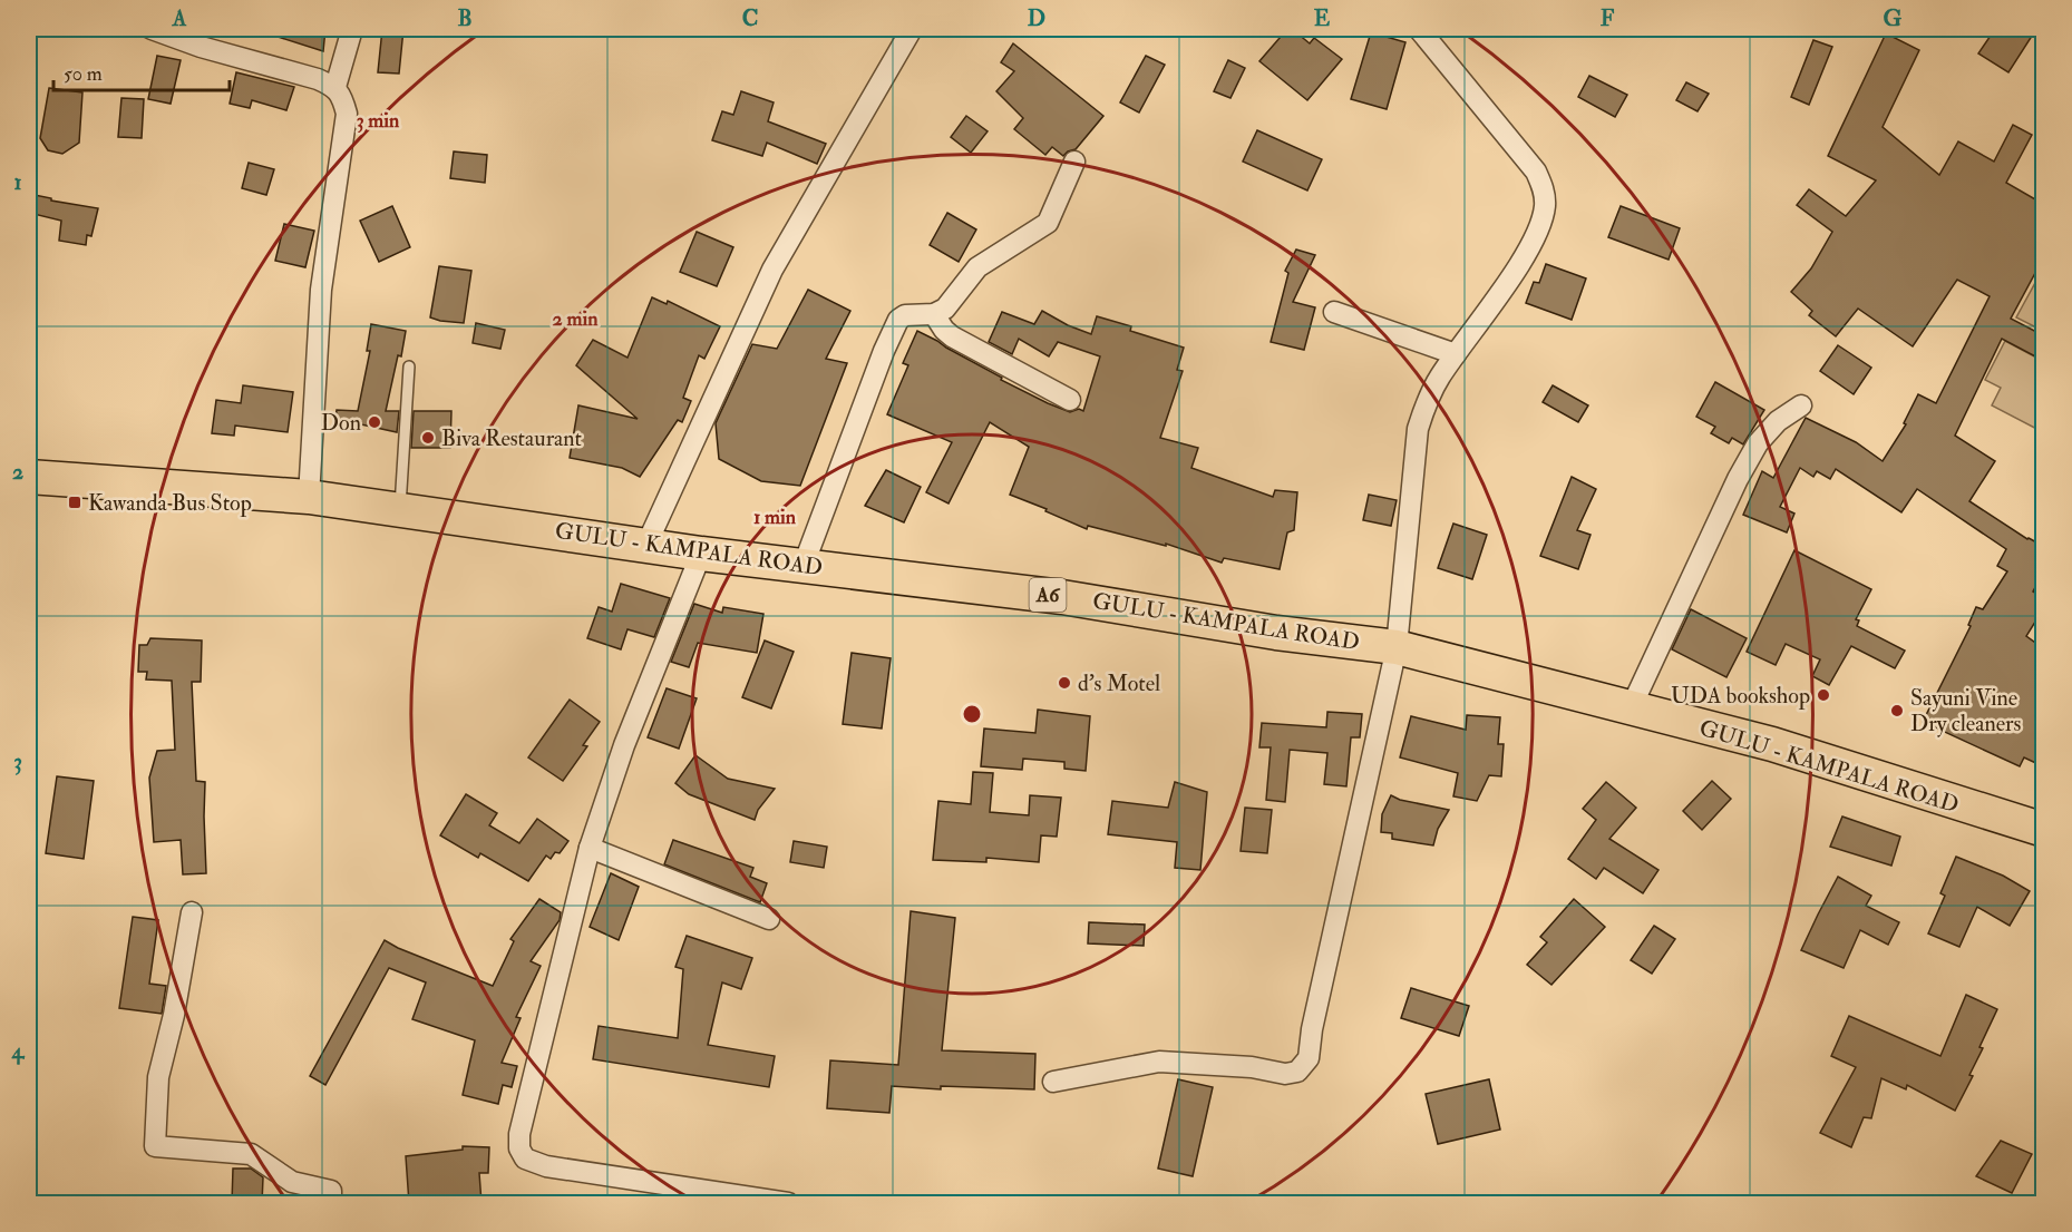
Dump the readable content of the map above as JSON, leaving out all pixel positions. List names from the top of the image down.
{
  "streets": {
    "main road": ["GULU - KAMPALA ROAD", "A6"]
  },
  "places": {
    "other": [
      "Don",
      "Biva Restaurant",
      "d's Motel",
      "UDA bookshop",
      "Sayuni Vine Dry cleaners"
    ],
    "transit": ["Kawanda Bus Stop"]
  },
  "scale_bar": "50 m",
  "grid": {
    "columns": [
      "A",
      "B",
      "C",
      "D",
      "E",
      "F",
      "G"
    ],
    "rows": [
      "1",
      "2",
      "3",
      "4"
    ]
  },
  "rings": ["3 min", "2 min", "1 min"]
}
